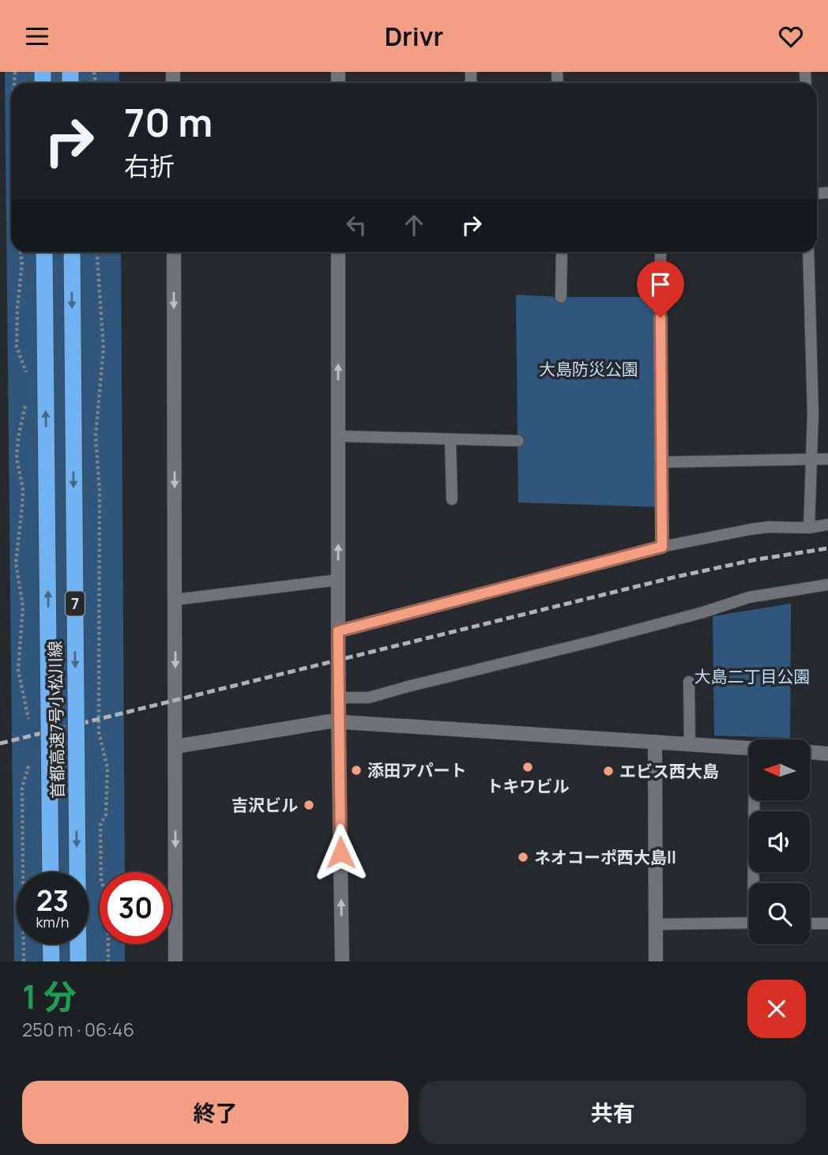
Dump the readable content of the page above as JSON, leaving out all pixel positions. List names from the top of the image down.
{
  "streets": {
    "highway": ["7", "首都高速7号小松川線"]
  },
  "parks": ["大島防災公園", "大島二丁目公園"],
  "places": [
    "トキワビル",
    "添田アパート",
    "エビス西大島",
    "吉沢ビル",
    "ネオコーポ西大島II"
  ],
  "north": "left",
  "page": {
    "header": "Drivr",
    "turn": ["70 m", "右折"],
    "speed": "23 km/h",
    "limit": "30",
    "heading": ["1 分", "250 m · 06:46"],
    "buttons": ["終了", "共有"]
  }
}
